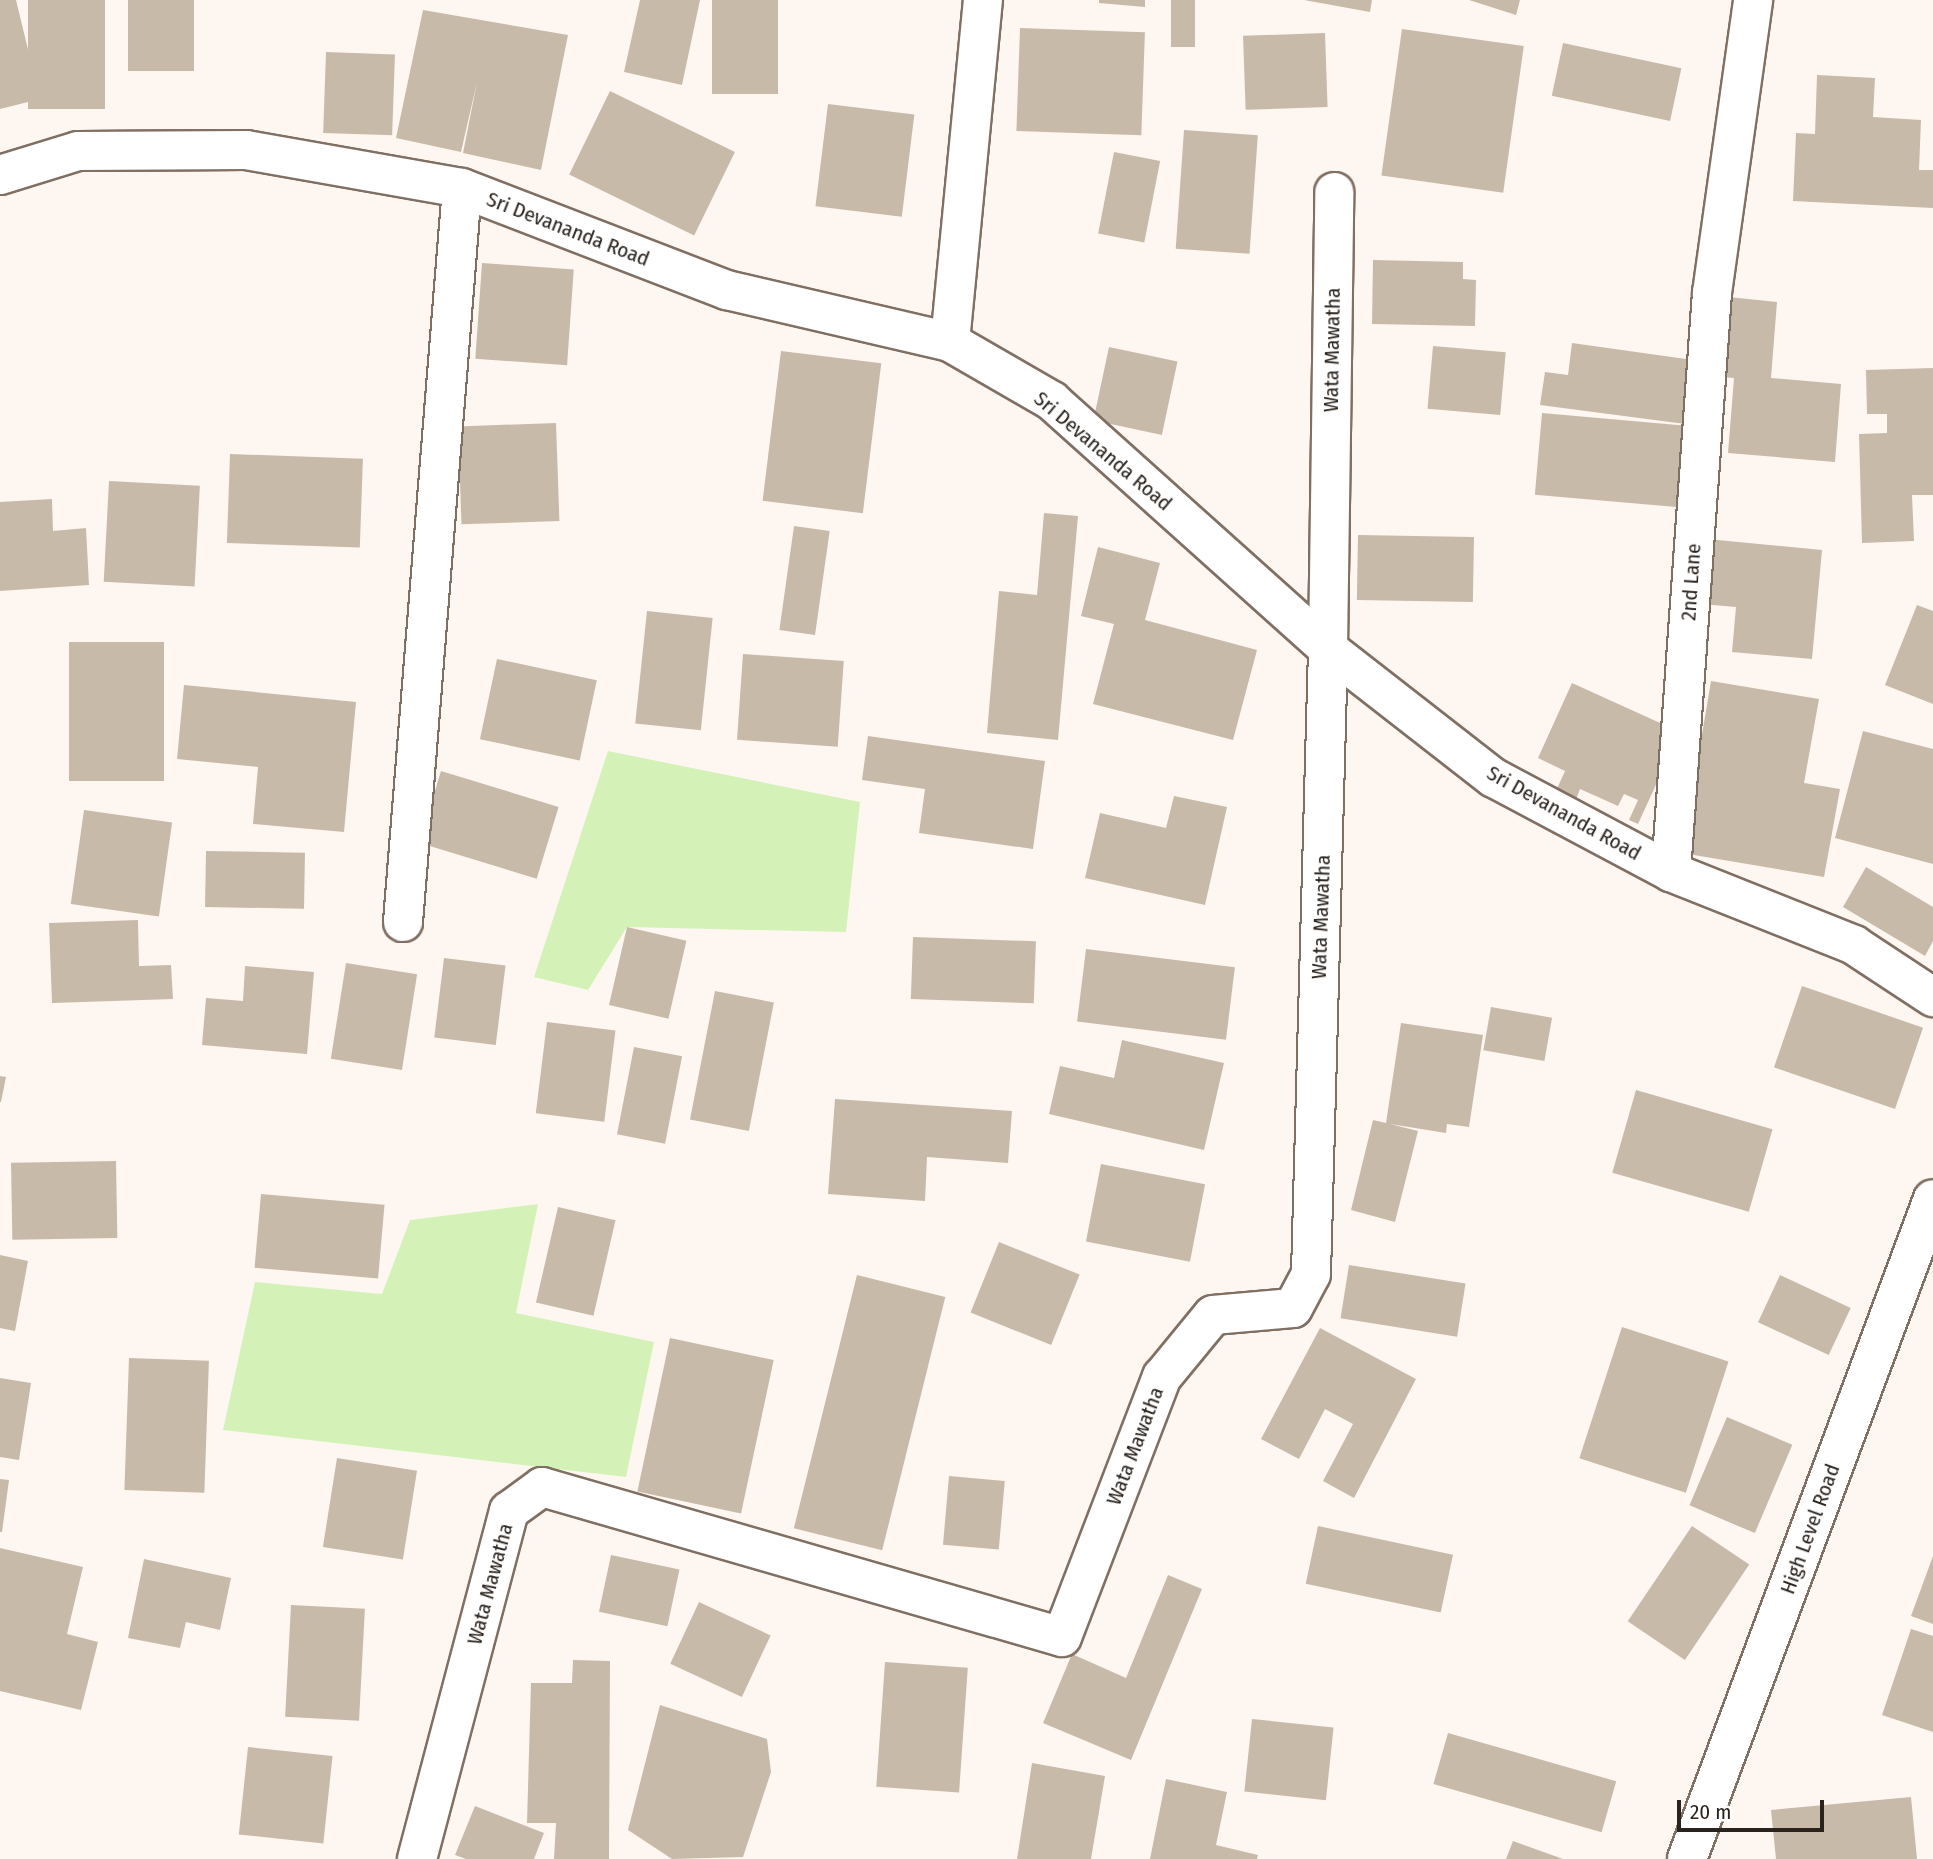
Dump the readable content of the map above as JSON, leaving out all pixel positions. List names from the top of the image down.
{
  "streets": {
    "main road": [
      "Sri Devananda Road",
      "Wata Mawatha",
      "2nd Lane",
      "High Level Road"
    ]
  },
  "crossings": [
    ["Sri Devananda Road", "Wata Mawatha"],
    ["Sri Devananda Road", "2nd Lane"]
  ],
  "scale_bar": "20 m"
}
